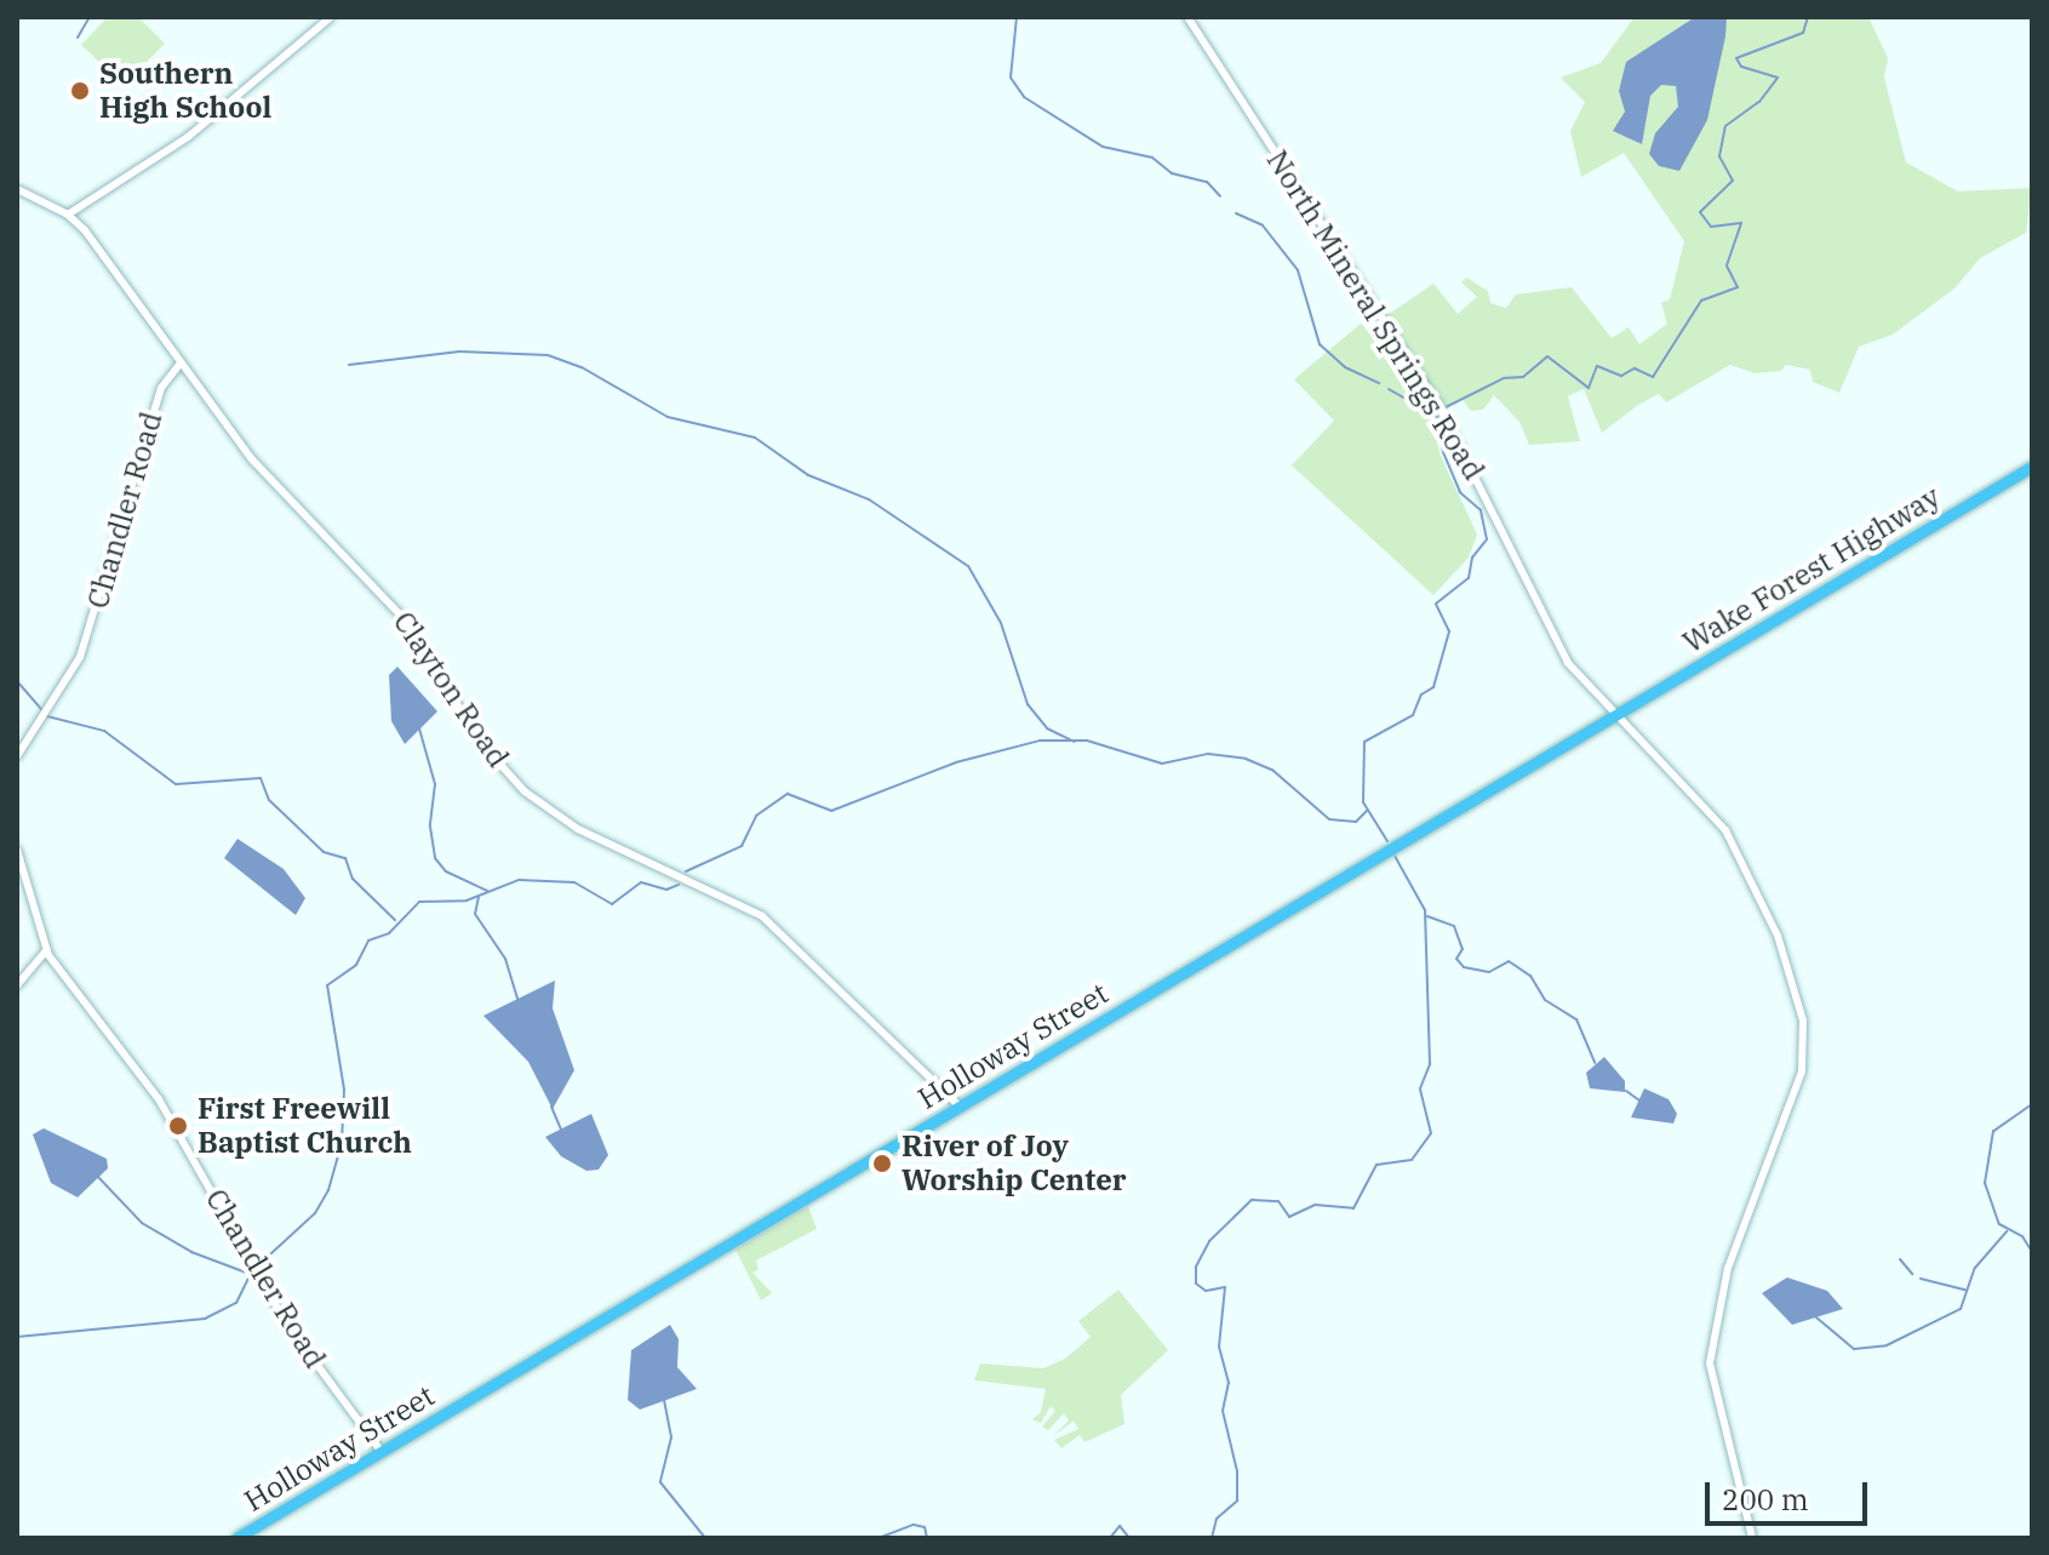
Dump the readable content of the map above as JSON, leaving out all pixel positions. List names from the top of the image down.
{
  "streets": {
    "highway": ["Wake Forest Highway", "Holloway Street"],
    "street": ["North Mineral Springs Road", "Chandler Road", "Clayton Road"]
  },
  "crossings": [
    ["North Mineral Springs Road", "Wake Forest Highway"],
    ["North Mineral Springs Road", "Holloway Street"],
    ["Chandler Road", "Clayton Road"],
    ["Chandler Road", "Holloway Street"],
    ["Wake Forest Highway", "Holloway Street"],
    ["Clayton Road", "Holloway Street"]
  ],
  "places": ["Southern High School", "First Freewill Baptist Church", "River of Joy Worship Center"],
  "scale_bar": "200 m"
}
